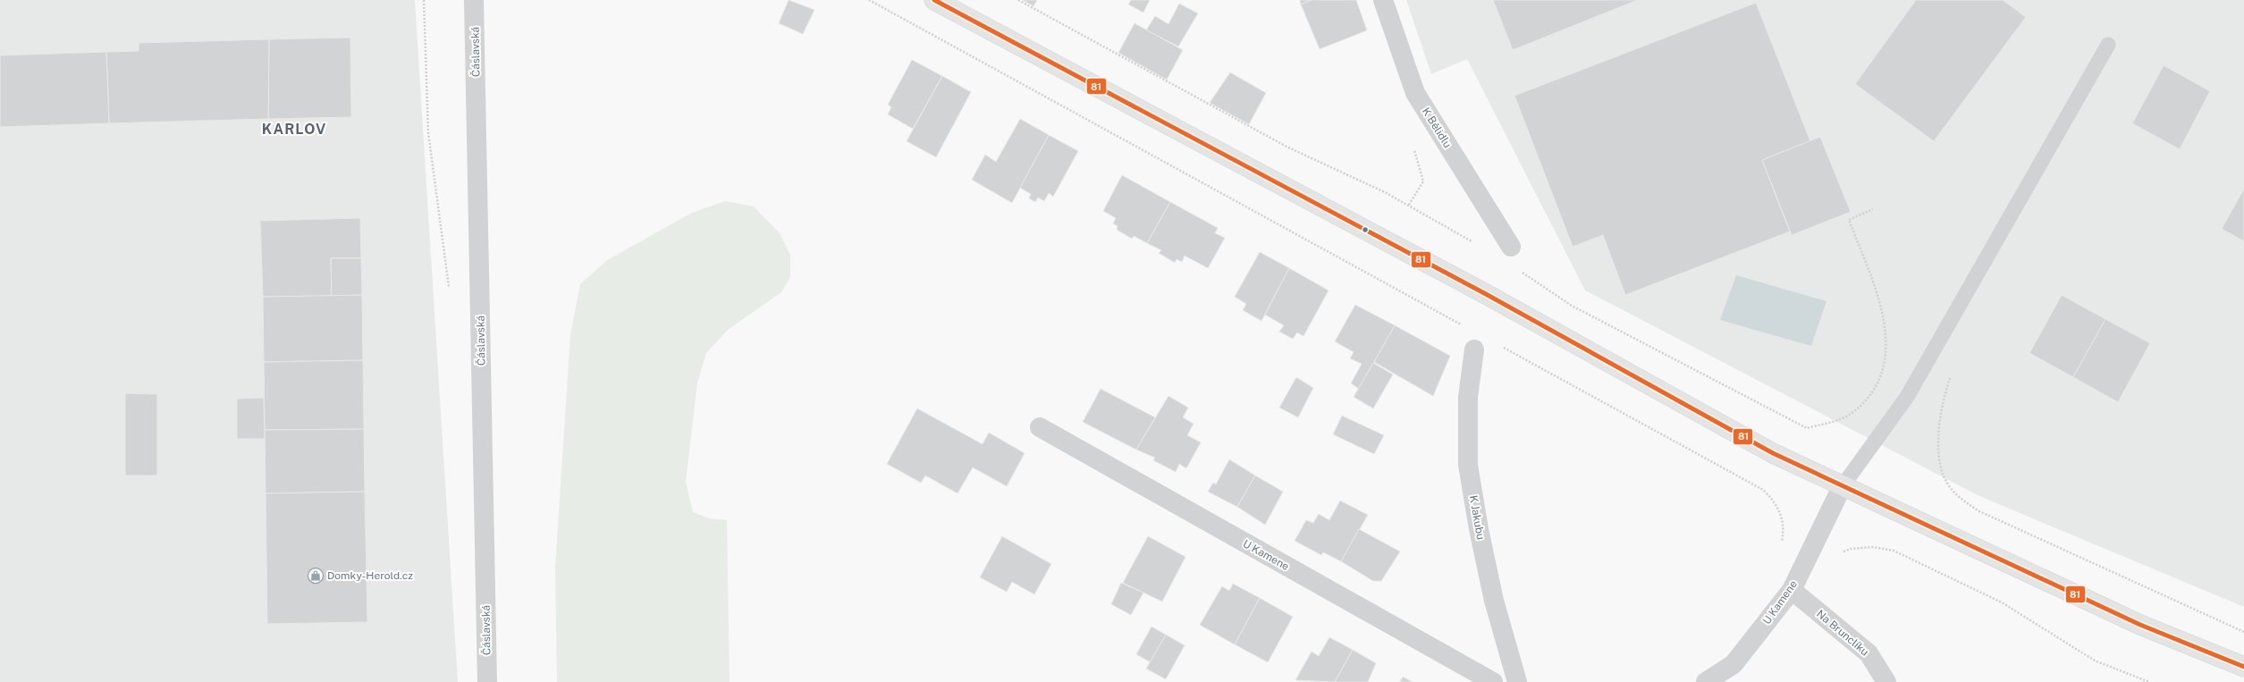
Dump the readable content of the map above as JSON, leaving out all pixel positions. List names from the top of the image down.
{
  "streets": {
    "street": [
      "Čáslavská",
      "K Bělidlu",
      "K Jakubu",
      "U Kamene",
      "Na Brunclíku"
    ]
  },
  "crossings": [
    ["U Kamene", "Na Brunclíku"]
  ],
  "districts": ["KARLOV"],
  "places": {
    "shop": ["Domky-Herold.cz"]
  },
  "lines": ["transit line 81"]
}
